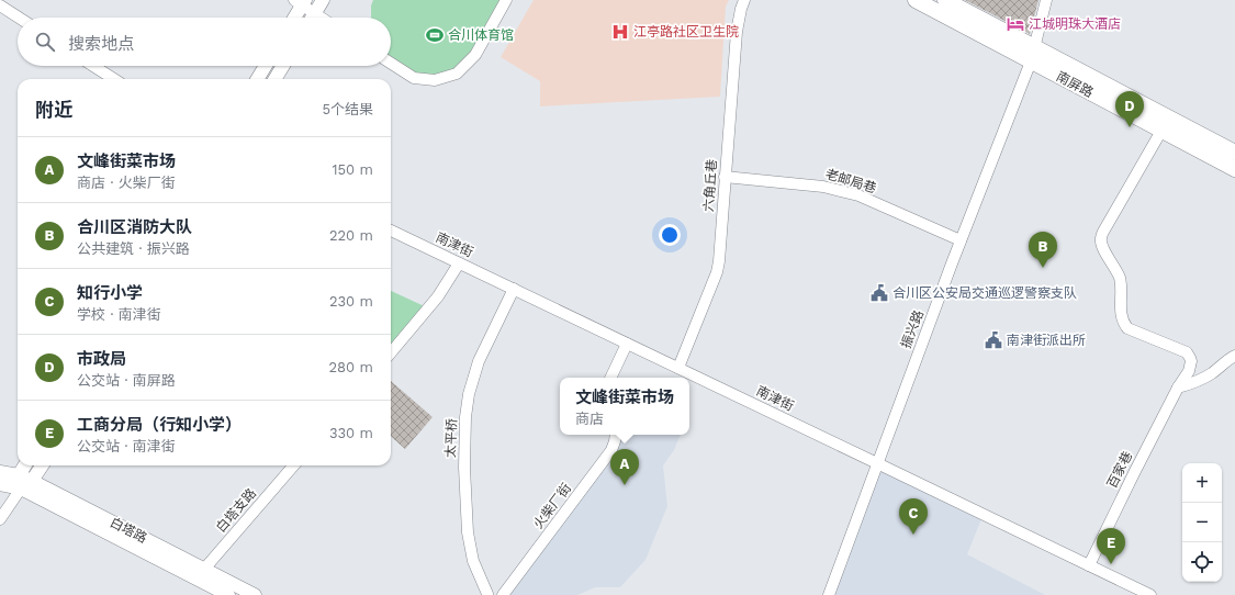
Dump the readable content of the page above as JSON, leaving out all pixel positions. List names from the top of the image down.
{
  "streets": {
    "main road": ["南屏路"],
    "street": [
      "老邮局巷",
      "六角丘巷",
      "南津街",
      "振兴路",
      "太平桥",
      "百家巷",
      "火柴厂街",
      "白塔支路",
      "白塔路"
    ]
  },
  "crossings": [
    ["南屏路", "振兴路"],
    ["南屏路", "百家巷"],
    ["老邮局巷", "六角丘巷"],
    ["老邮局巷", "振兴路"],
    ["六角丘巷", "南津街"],
    ["南津街", "振兴路"],
    ["南津街", "太平桥"],
    ["南津街", "百家巷"],
    ["白塔支路", "白塔路"]
  ],
  "places": {
    "hotel": ["江城明珠大酒店"],
    "hospital": ["江亭路社区卫生院"],
    "sports": ["合川体育馆"],
    "public building": ["合川区公安局交通巡逻警察支队", "南津街派出所"]
  },
  "page": {
    "search": "搜索地点",
    "heading": ["附近", "5个结果"],
    "pins": [
      "D",
      "B",
      "A",
      "C",
      "E"
    ],
    "list": [
      {
        "mark": "A",
        "name": "文峰街菜市场",
        "note": "商店 · 火柴厂街",
        "value": "150 m"
      },
      {
        "mark": "B",
        "name": "合川区消防大队",
        "note": "公共建筑 · 振兴路",
        "value": "220 m"
      },
      {
        "mark": "C",
        "name": "知行小学",
        "note": "学校 · 南津街",
        "value": "230 m"
      },
      {
        "mark": "D",
        "name": "市政局",
        "note": "公交站 · 南屏路",
        "value": "280 m"
      },
      {
        "mark": "E",
        "name": "工商分局（行知小学）",
        "note": "公交站 · 南津街",
        "value": "330 m"
      }
    ],
    "popup": ["文峰街菜市场", "商店"],
    "map_buttons": ["+", "−"]
  }
}
